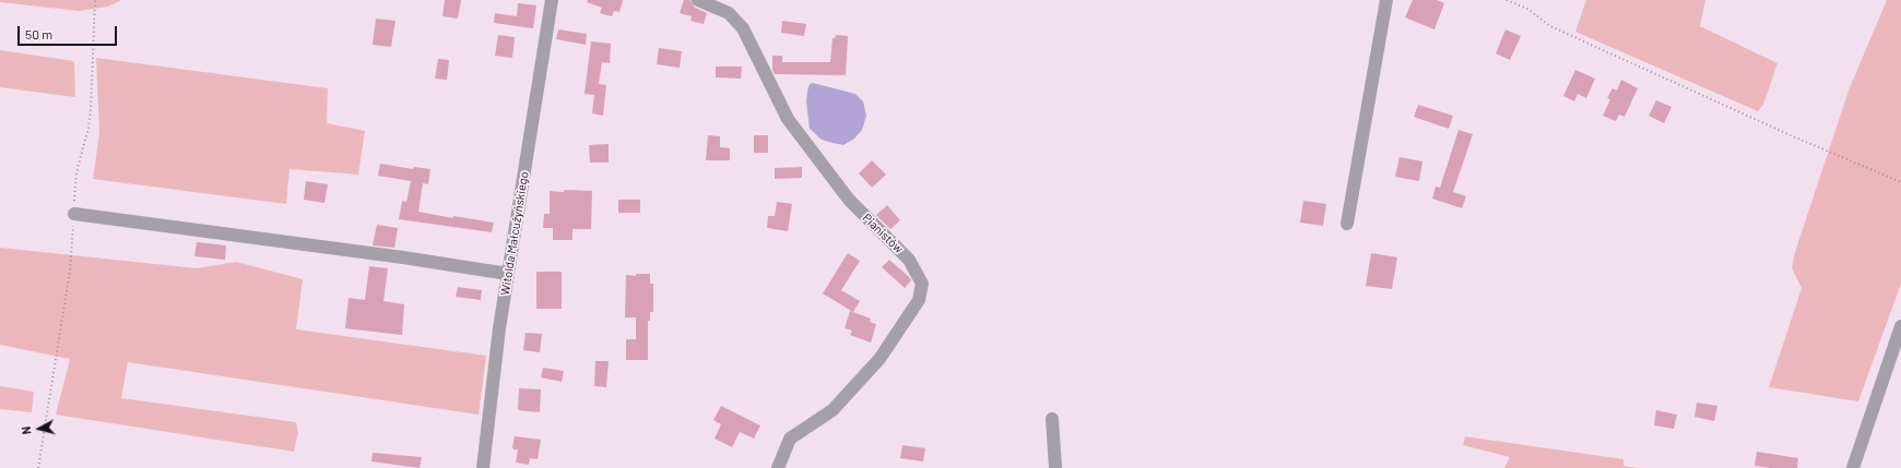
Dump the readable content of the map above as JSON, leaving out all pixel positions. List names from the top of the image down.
{
  "streets": {
    "street": ["Witolda Małcużyńskiego", "Pianistów"]
  },
  "scale_bar": "50 m",
  "north": "left"
}
